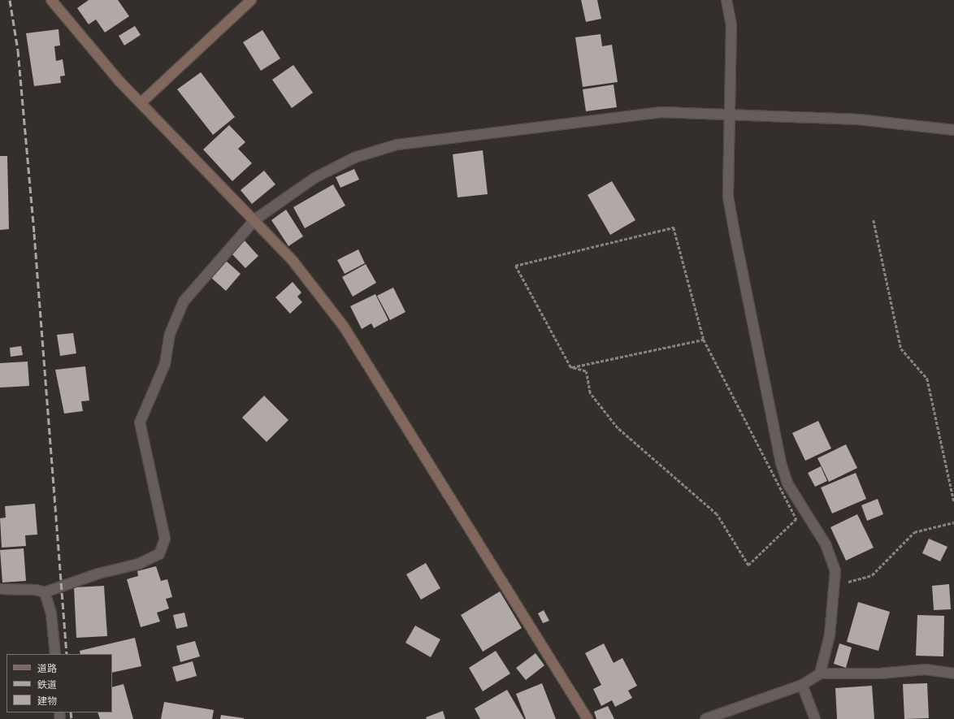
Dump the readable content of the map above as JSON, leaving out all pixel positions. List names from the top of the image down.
{
  "legend": ["道路", "鉄道", "建物"]
}
